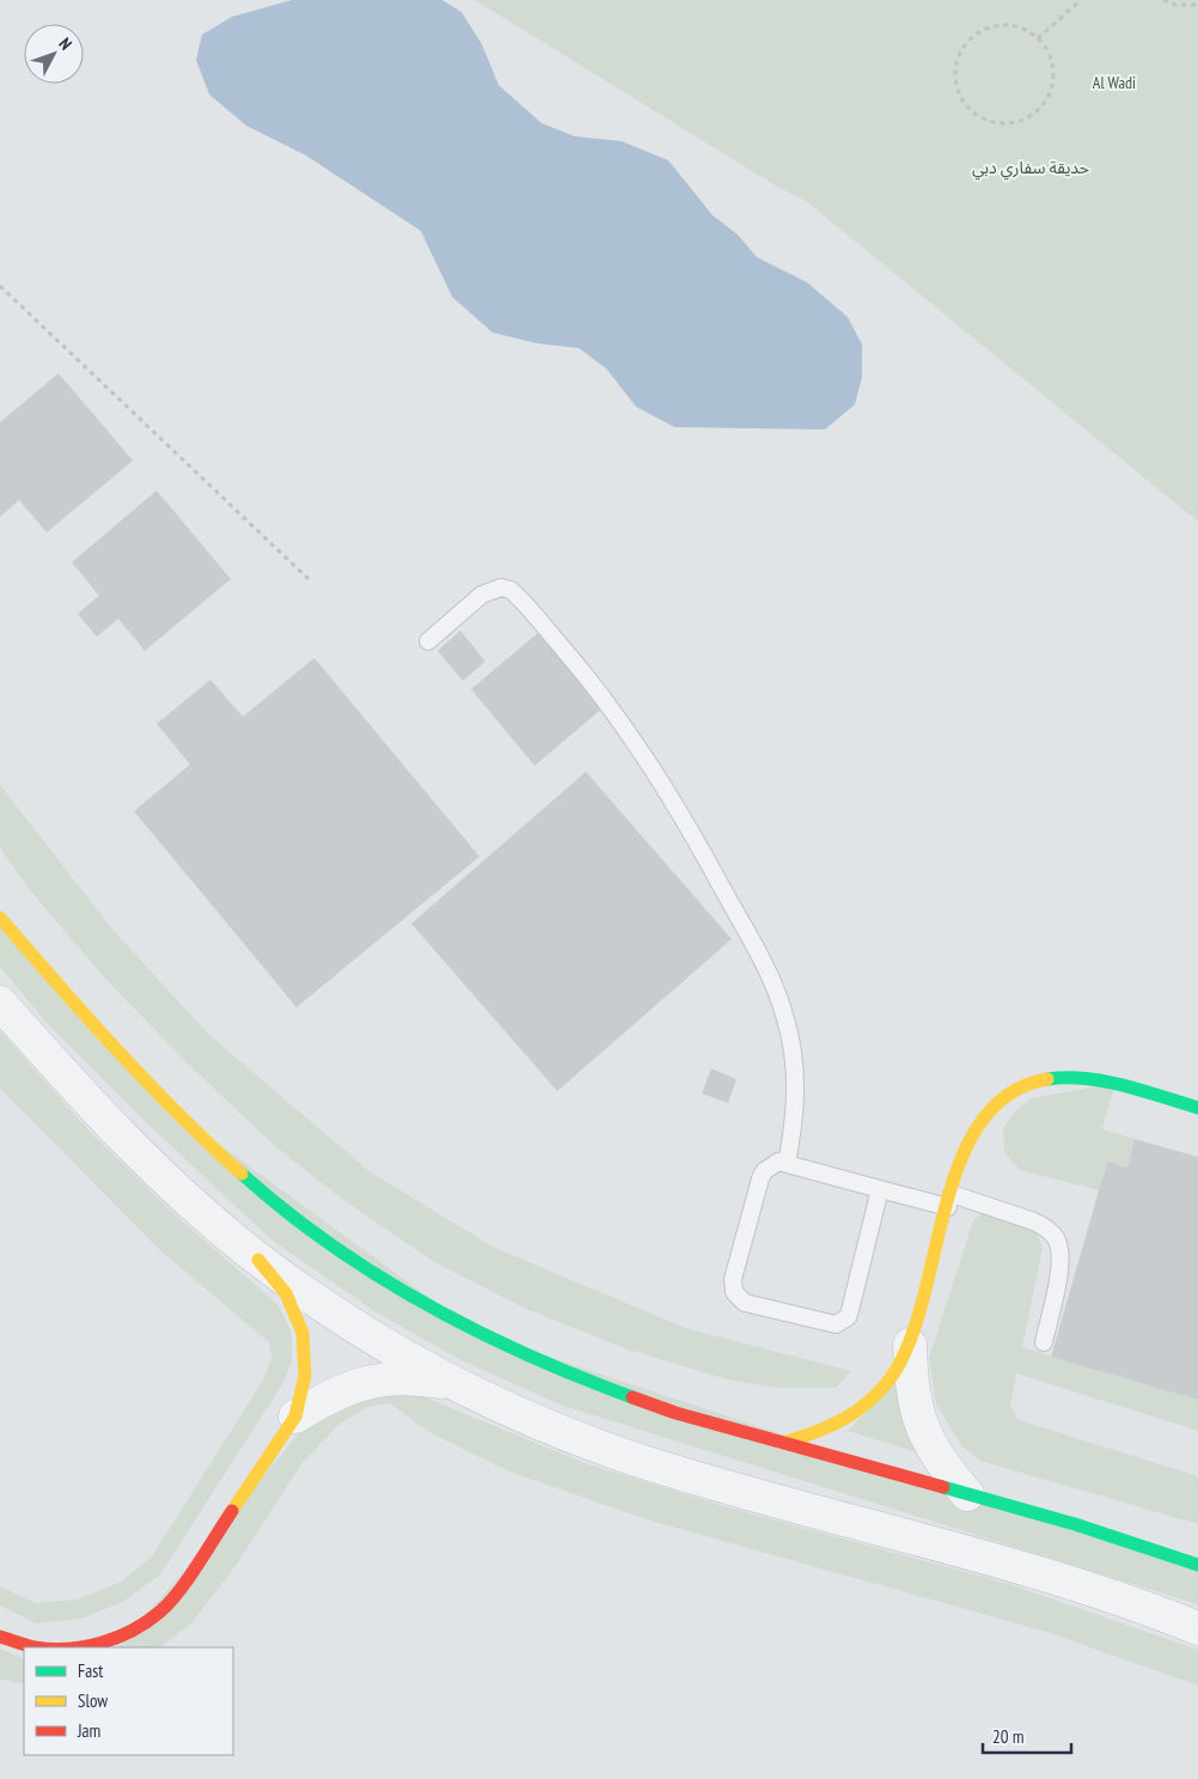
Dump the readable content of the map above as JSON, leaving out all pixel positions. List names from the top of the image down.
{
  "parks": ["Al Wadi", "حديقة سفاري دبي"],
  "legend": ["Fast", "Slow", "Jam"],
  "scale_bar": "20 m",
  "north": "top right"
}
